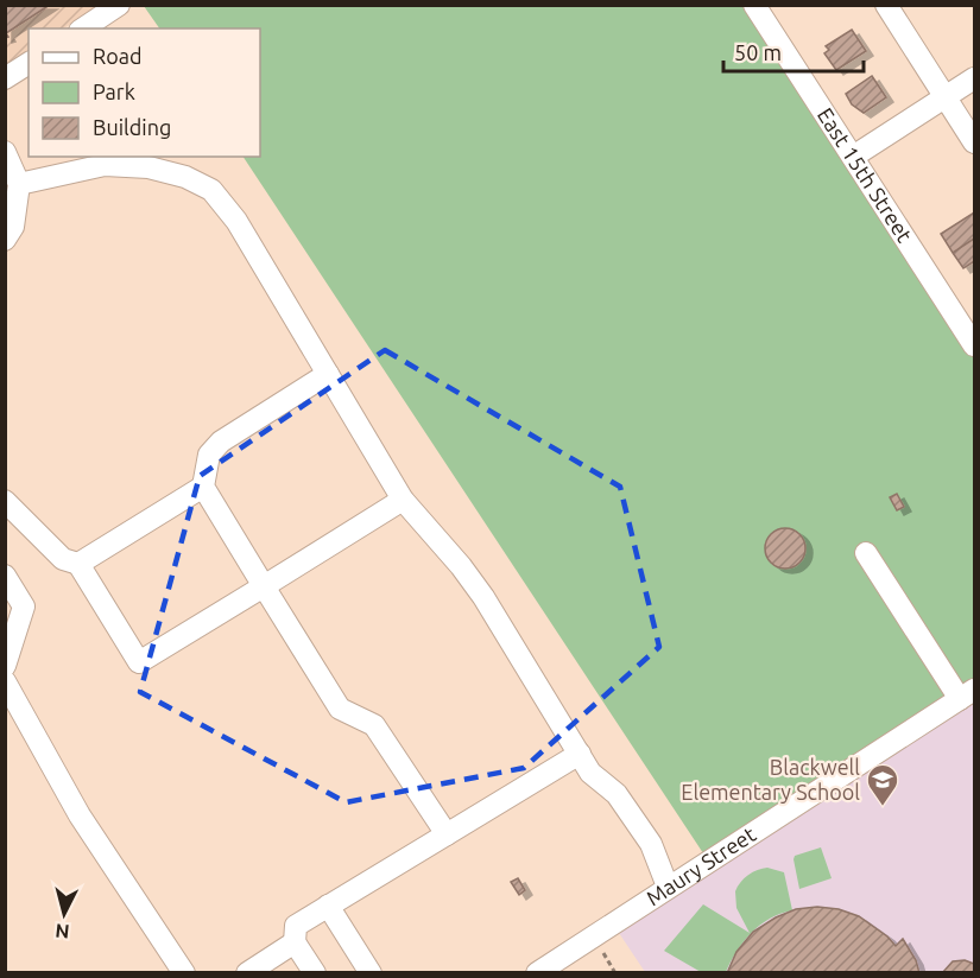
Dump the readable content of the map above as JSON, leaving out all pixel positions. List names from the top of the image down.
{
  "streets": {
    "street": ["East 15th Street", "Maury Street"]
  },
  "places": {
    "school or university": ["Blackwell Elementary School"]
  },
  "legend": ["Road", "Park", "Building"],
  "scale_bar": "50 m",
  "north": "bottom"
}
